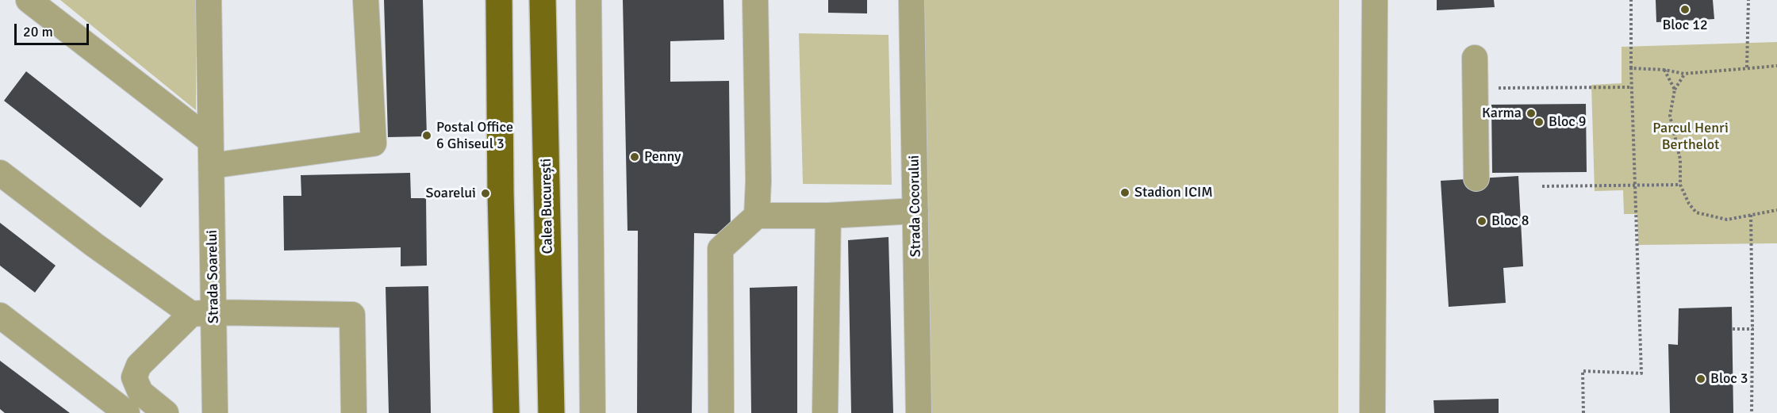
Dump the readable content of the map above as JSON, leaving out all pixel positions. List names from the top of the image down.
{
  "streets": {
    "main road": ["Calea București"],
    "street": ["Strada Cocorului", "Strada Soarelui"]
  },
  "parks": ["Parcul Henri Berthelot"],
  "places": [
    "Bloc 12",
    "Karma",
    "Bloc 9",
    "Postal Office 6 Ghiseul 3",
    "Penny",
    "Stadion ICIM",
    "Soarelui",
    "Bloc 8",
    "Bloc 3"
  ],
  "scale_bar": "20 m"
}
